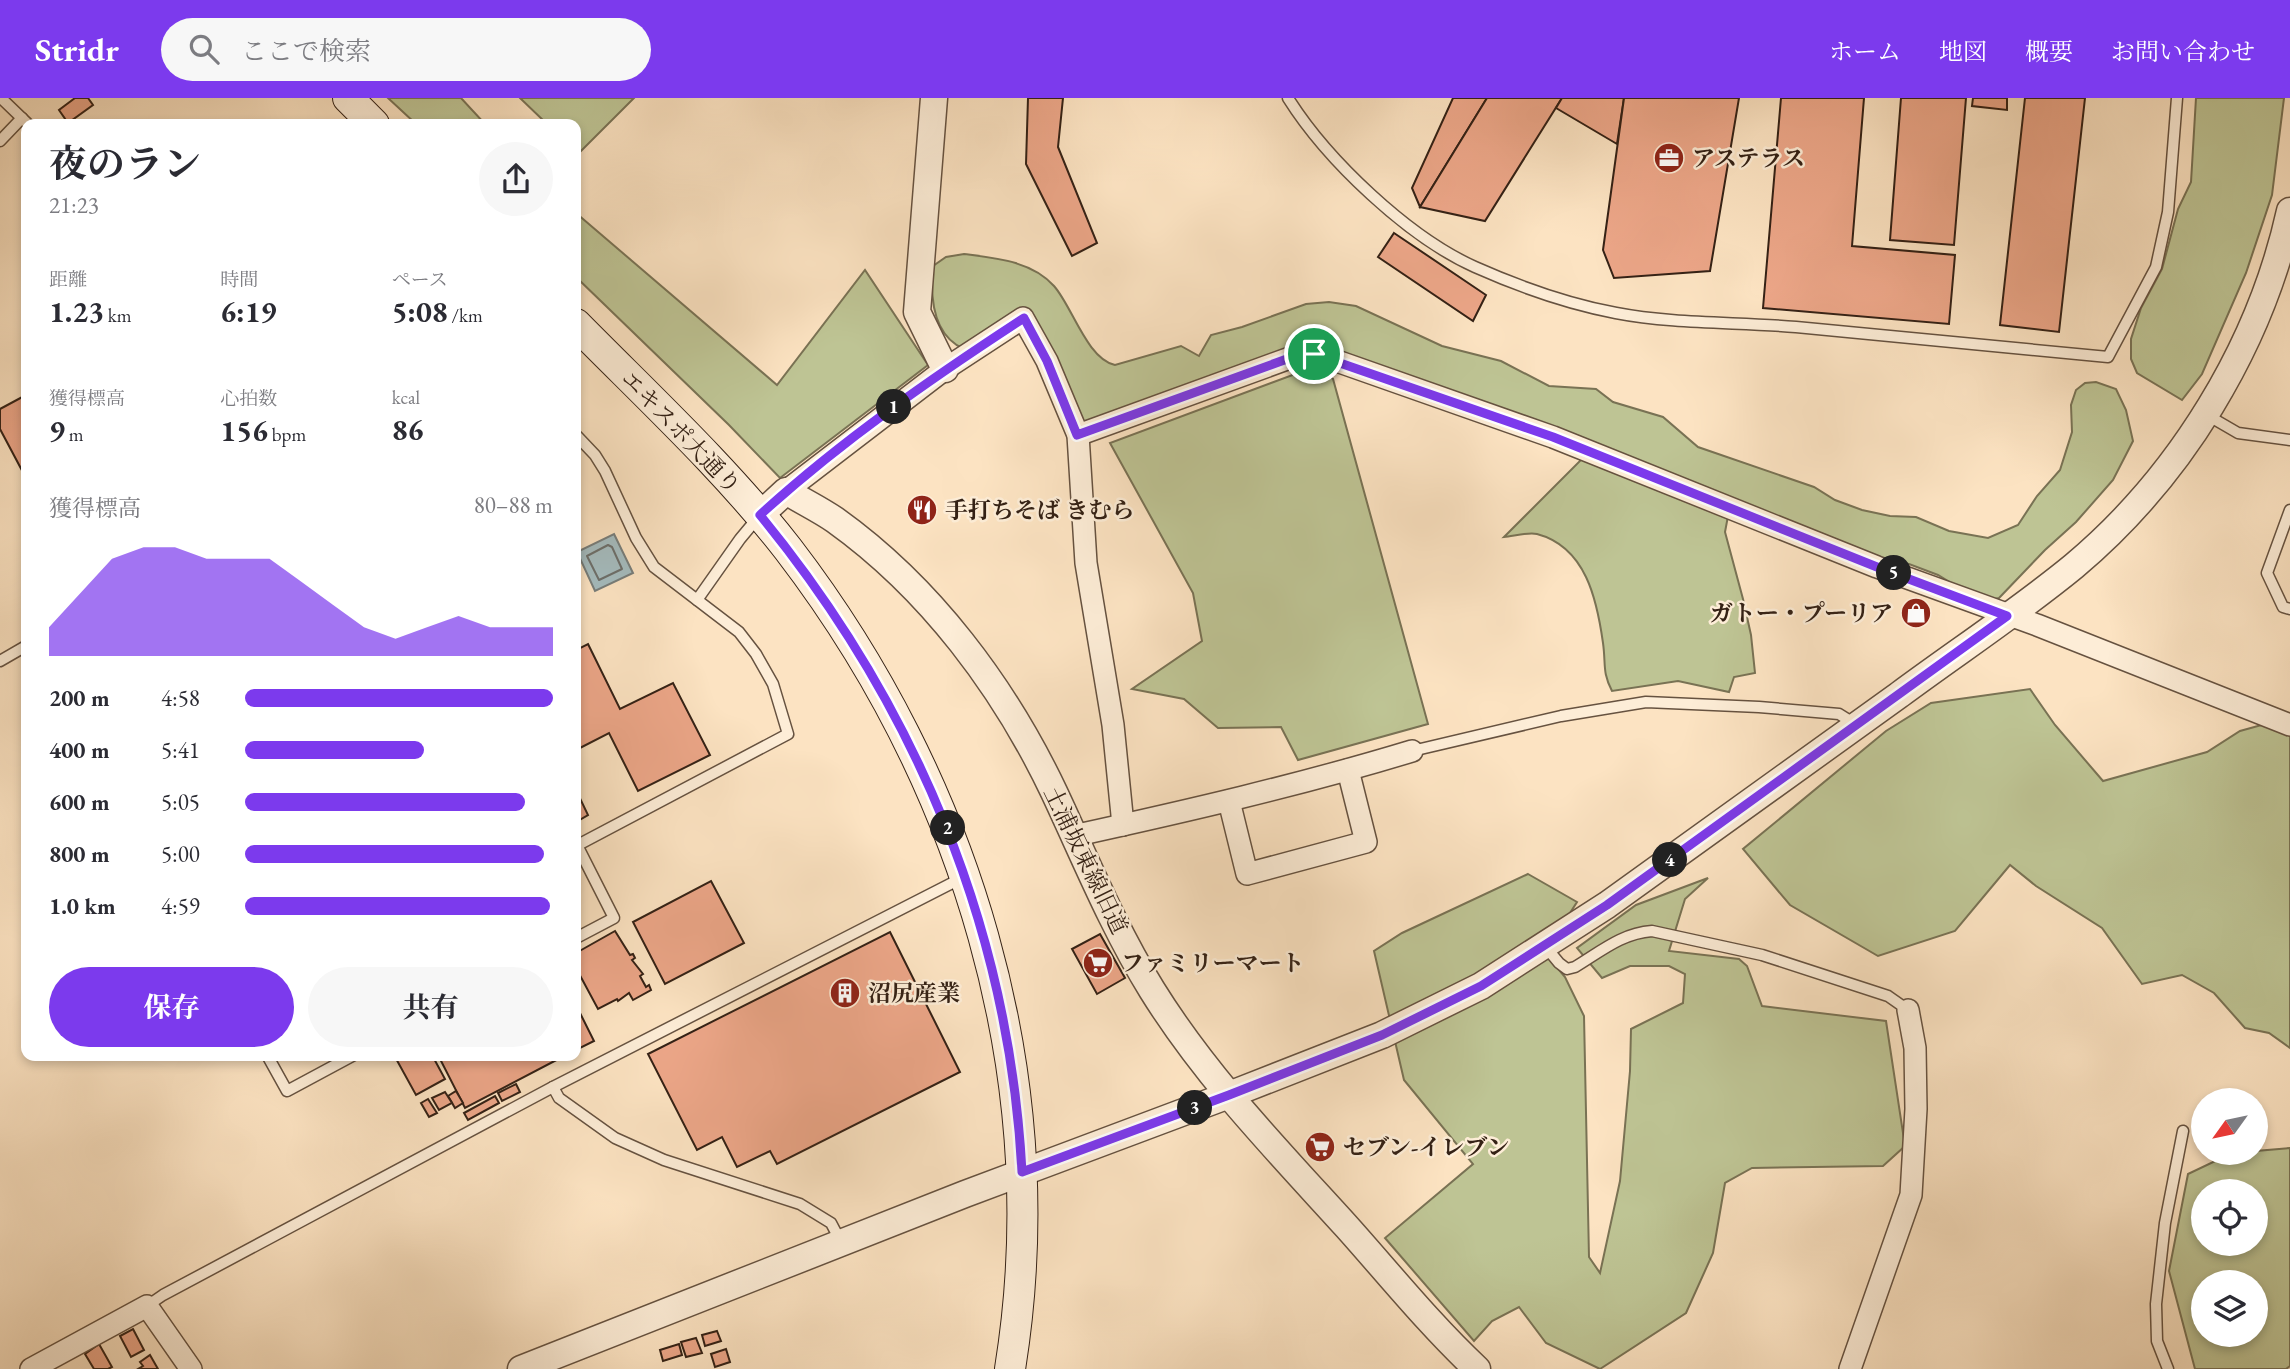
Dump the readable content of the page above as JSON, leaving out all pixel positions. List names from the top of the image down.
{
  "streets": {
    "main road": ["エキスポ大通り"],
    "street": ["土浦坂東線旧道"]
  },
  "places": {
    "office": ["アステラス"],
    "restaurant": ["手打ちそば きむら"],
    "shop": ["ガトー・プーリア"],
    "supermarket": ["ファミリーマート", "セブン-イレブン"],
    "building": ["沼尻産業"]
  },
  "north": "bottom left",
  "page": {
    "header": "Stridr",
    "search": "ここで検索",
    "nav": [
      "ホーム",
      "地図",
      "概要",
      "お問い合わせ"
    ],
    "heading": ["夜のラン", "21:23"],
    "stats": [
      ["距離", "1.23 km"],
      ["時間", "6:19"],
      ["ペース", "5:08 /km"],
      ["獲得標高", "9 m"],
      ["心拍数", "156 bpm"],
      ["kcal", "86"]
    ],
    "pins": [
      "1",
      "5",
      "2",
      "4",
      "3"
    ],
    "chart": ["獲得標高", "80–88 m"],
    "list": [
      {
        "name": "200 m",
        "note": "4:58"
      },
      {
        "name": "400 m",
        "note": "5:41"
      },
      {
        "name": "600 m",
        "note": "5:05"
      },
      {
        "name": "800 m",
        "note": "5:00"
      },
      {
        "name": "1.0 km",
        "note": "4:59"
      }
    ],
    "buttons": ["保存", "共有"]
  }
}
